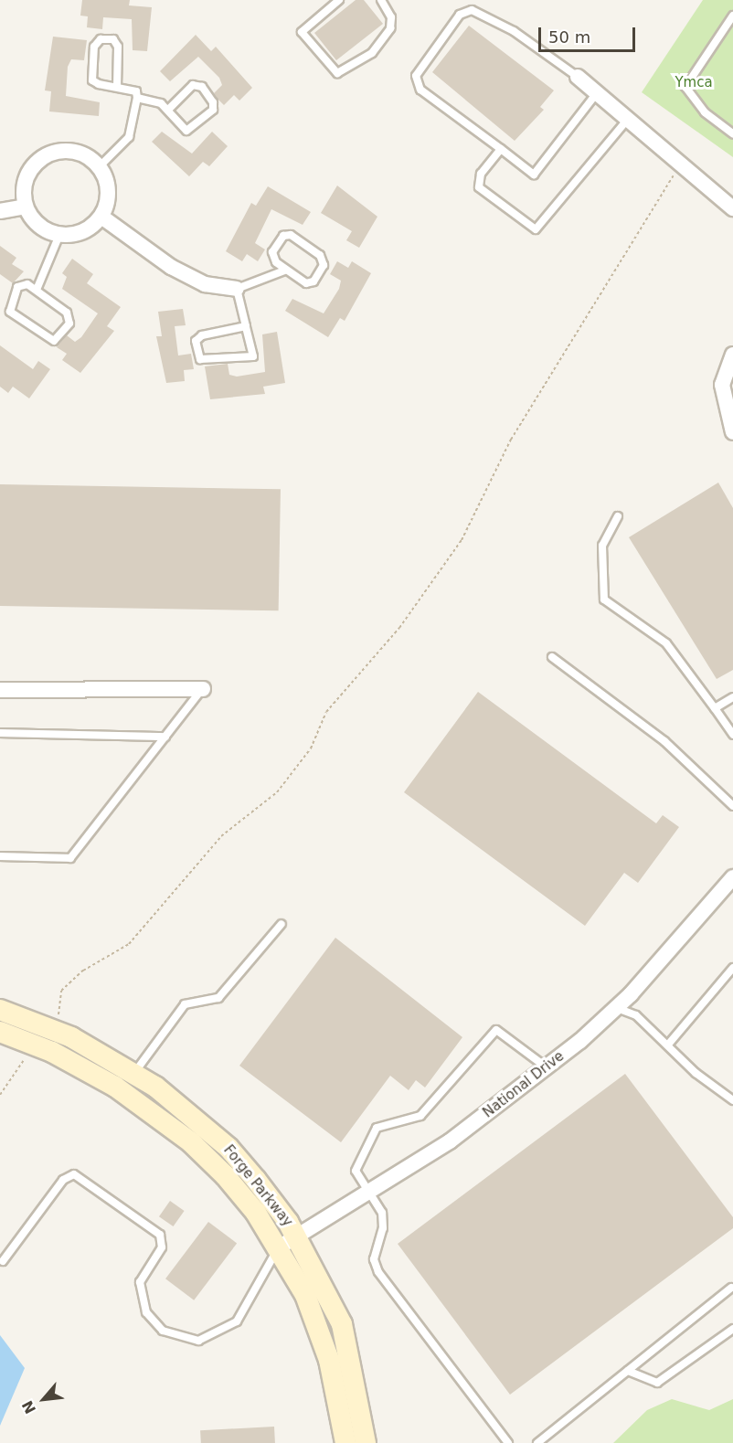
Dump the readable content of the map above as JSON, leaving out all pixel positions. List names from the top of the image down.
{
  "streets": {
    "street": ["National Drive", "Forge Parkway"]
  },
  "crossings": [
    ["National Drive", "Forge Parkway"]
  ],
  "parks": ["Ymca"],
  "scale_bar": "50 m",
  "north": "bottom left"
}
